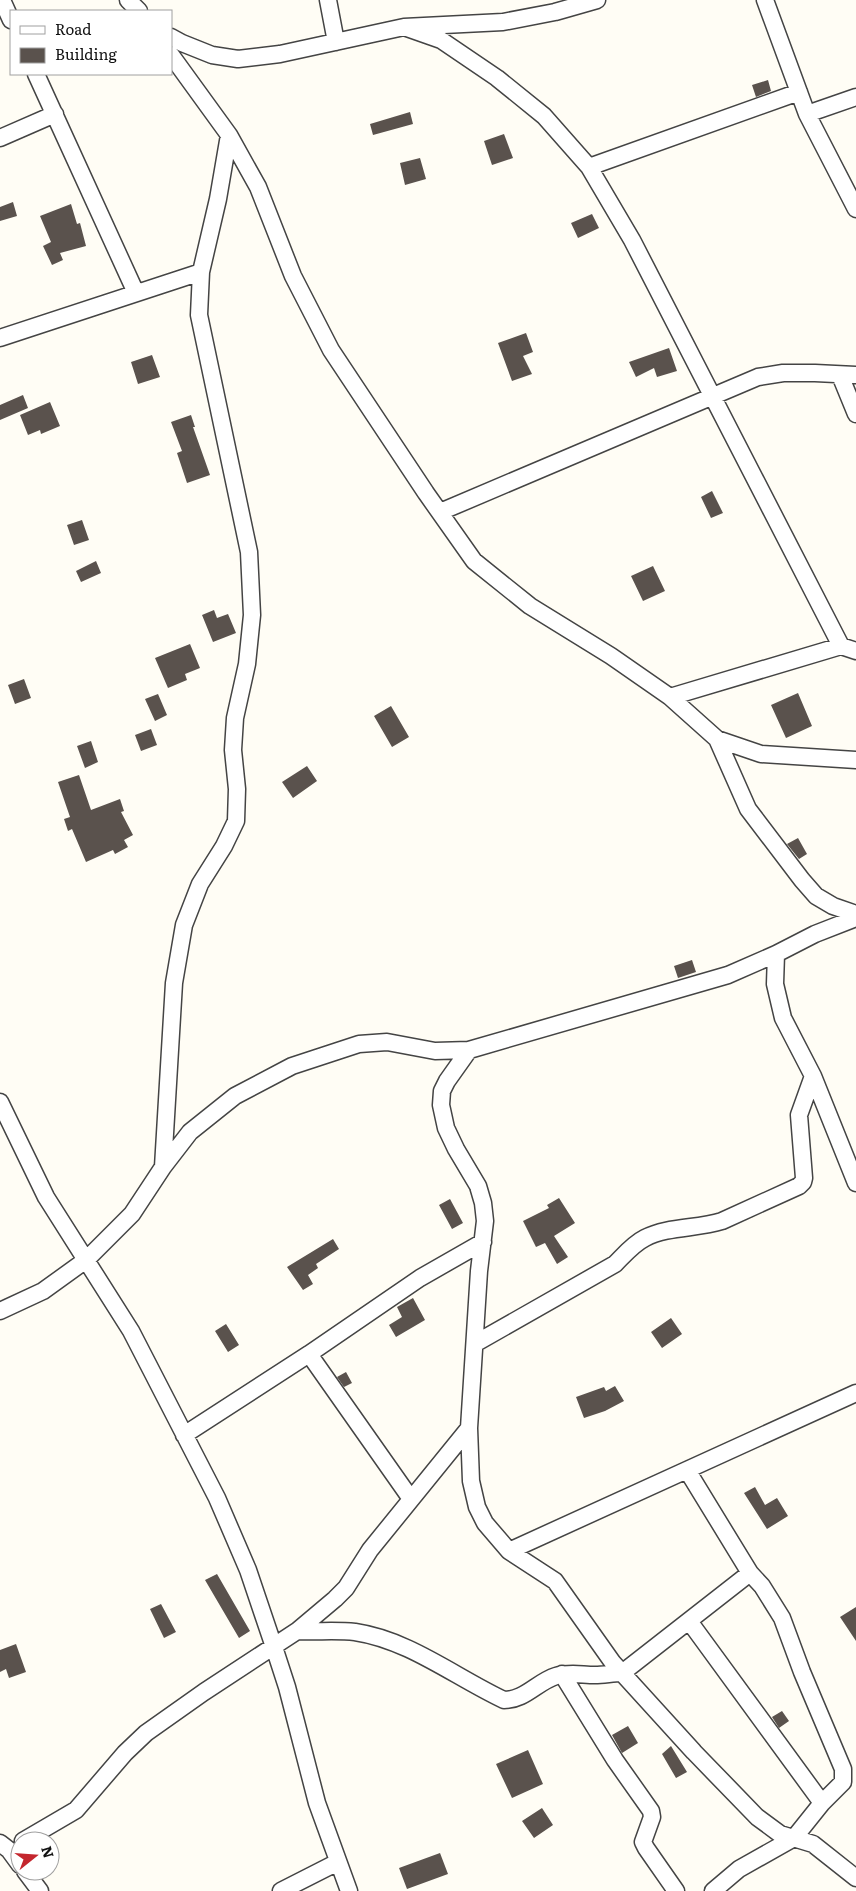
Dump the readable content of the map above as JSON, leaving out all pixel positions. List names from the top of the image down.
{
  "legend": ["Road", "Building"],
  "north": "right"
}
